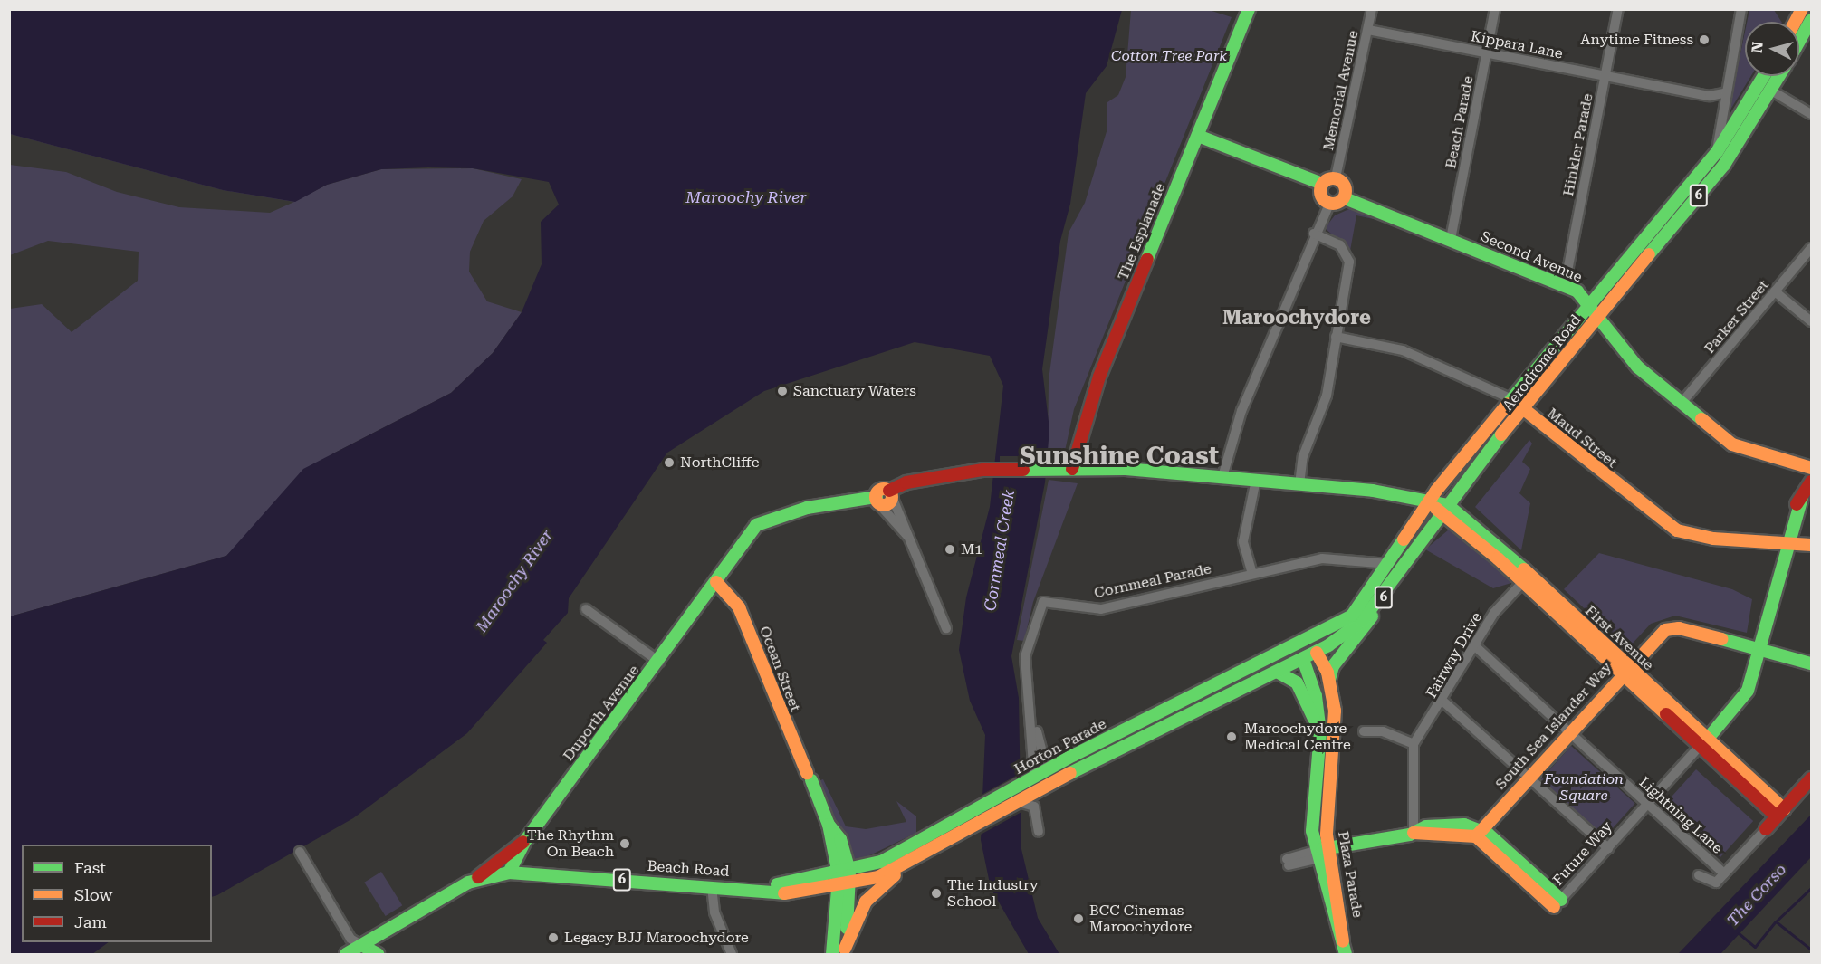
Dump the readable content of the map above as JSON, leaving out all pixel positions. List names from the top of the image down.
{
  "streets": {
    "main road": [
      "6",
      "The Esplanade",
      "Second Avenue",
      "Aerodrome Road",
      "Maud Street",
      "First Avenue",
      "Ocean Street",
      "Duporth Avenue",
      "South Sea Islander Way",
      "Horton Parade",
      "Future Way",
      "Beach Road",
      "Plaza Parade"
    ],
    "street": [
      "Kippara Lane",
      "Memorial Avenue",
      "Beach Parade",
      "Hinkler Parade",
      "Parker Street",
      "Cornmeal Parade",
      "Fairway Drive",
      "Lightning Lane"
    ]
  },
  "crossings": [
    ["Kippara Lane", "Memorial Avenue"],
    ["Kippara Lane", "Beach Parade"],
    ["Kippara Lane", "Hinkler Parade"],
    ["Beach Parade", "Second Avenue"],
    ["Hinkler Parade", "Second Avenue"],
    ["6", "Duporth Avenue"],
    ["6", "Beach Road"],
    ["Second Avenue", "Parker Street"],
    ["Second Avenue", "Aerodrome Road"],
    ["Aerodrome Road", "Maud Street"],
    ["Aerodrome Road", "Cornmeal Parade"],
    ["Aerodrome Road", "First Avenue"],
    ["Aerodrome Road", "Horton Parade"],
    ["Aerodrome Road", "Plaza Parade"],
    ["Maud Street", "Future Way"],
    ["Cornmeal Parade", "Horton Parade"],
    ["First Avenue", "Fairway Drive"],
    ["First Avenue", "South Sea Islander Way"],
    ["First Avenue", "Future Way"],
    ["Fairway Drive", "Lightning Lane"],
    ["Ocean Street", "Duporth Avenue"],
    ["Ocean Street", "Horton Parade"],
    ["Ocean Street", "Beach Road"],
    ["Duporth Avenue", "Beach Road"],
    ["South Sea Islander Way", "Lightning Lane"],
    ["South Sea Islander Way", "Future Way"],
    ["Horton Parade", "Beach Road"],
    ["Horton Parade", "Plaza Parade"],
    ["Lightning Lane", "Future Way"]
  ],
  "districts": ["Maroochydore", "Sunshine Coast"],
  "water": ["Maroochy River", "Cornmeal Creek", "The Corso"],
  "parks": ["Cotton Tree Park", "Foundation Square"],
  "places": [
    "Anytime Fitness",
    "Sanctuary Waters",
    "NorthCliffe",
    "M1",
    "Maroochydore Medical Centre",
    "The Rhythm On Beach",
    "The Industry School",
    "BCC Cinemas Maroochydore",
    "Legacy BJJ Maroochydore"
  ],
  "legend": ["Fast", "Slow", "Jam"],
  "north": "left"
}
